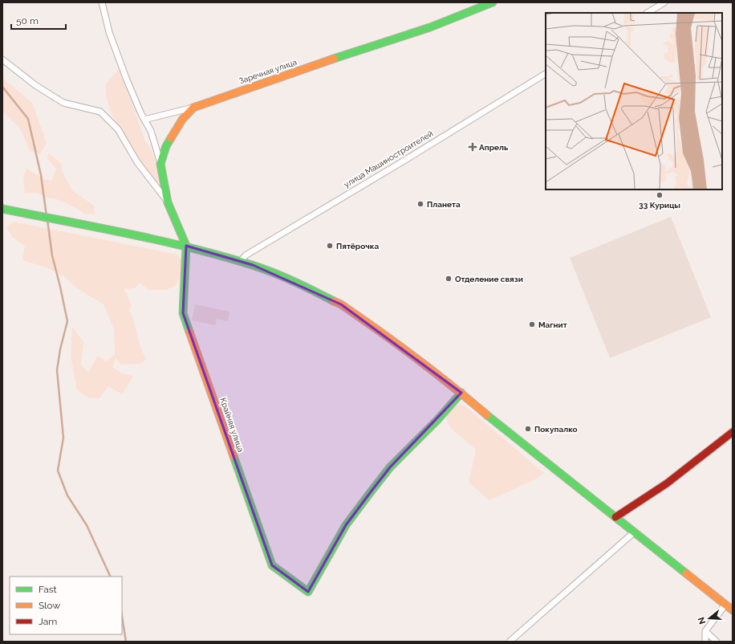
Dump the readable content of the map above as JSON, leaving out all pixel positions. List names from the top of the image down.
{
  "streets": {
    "street": ["Заречная улица", "улица Машиностроителей", "Крайняя улица"]
  },
  "crossings": [
    ["Заречная улица", "Крайняя улица"]
  ],
  "places": {
    "health": ["Апрель"],
    "other": [
      "33 Курицы",
      "Планета",
      "Пятёрочка",
      "Отделение связи",
      "Магнит",
      "Покупалко"
    ]
  },
  "legend": ["Fast", "Slow", "Jam"],
  "scale_bar": "50 m",
  "north": "left"
}
